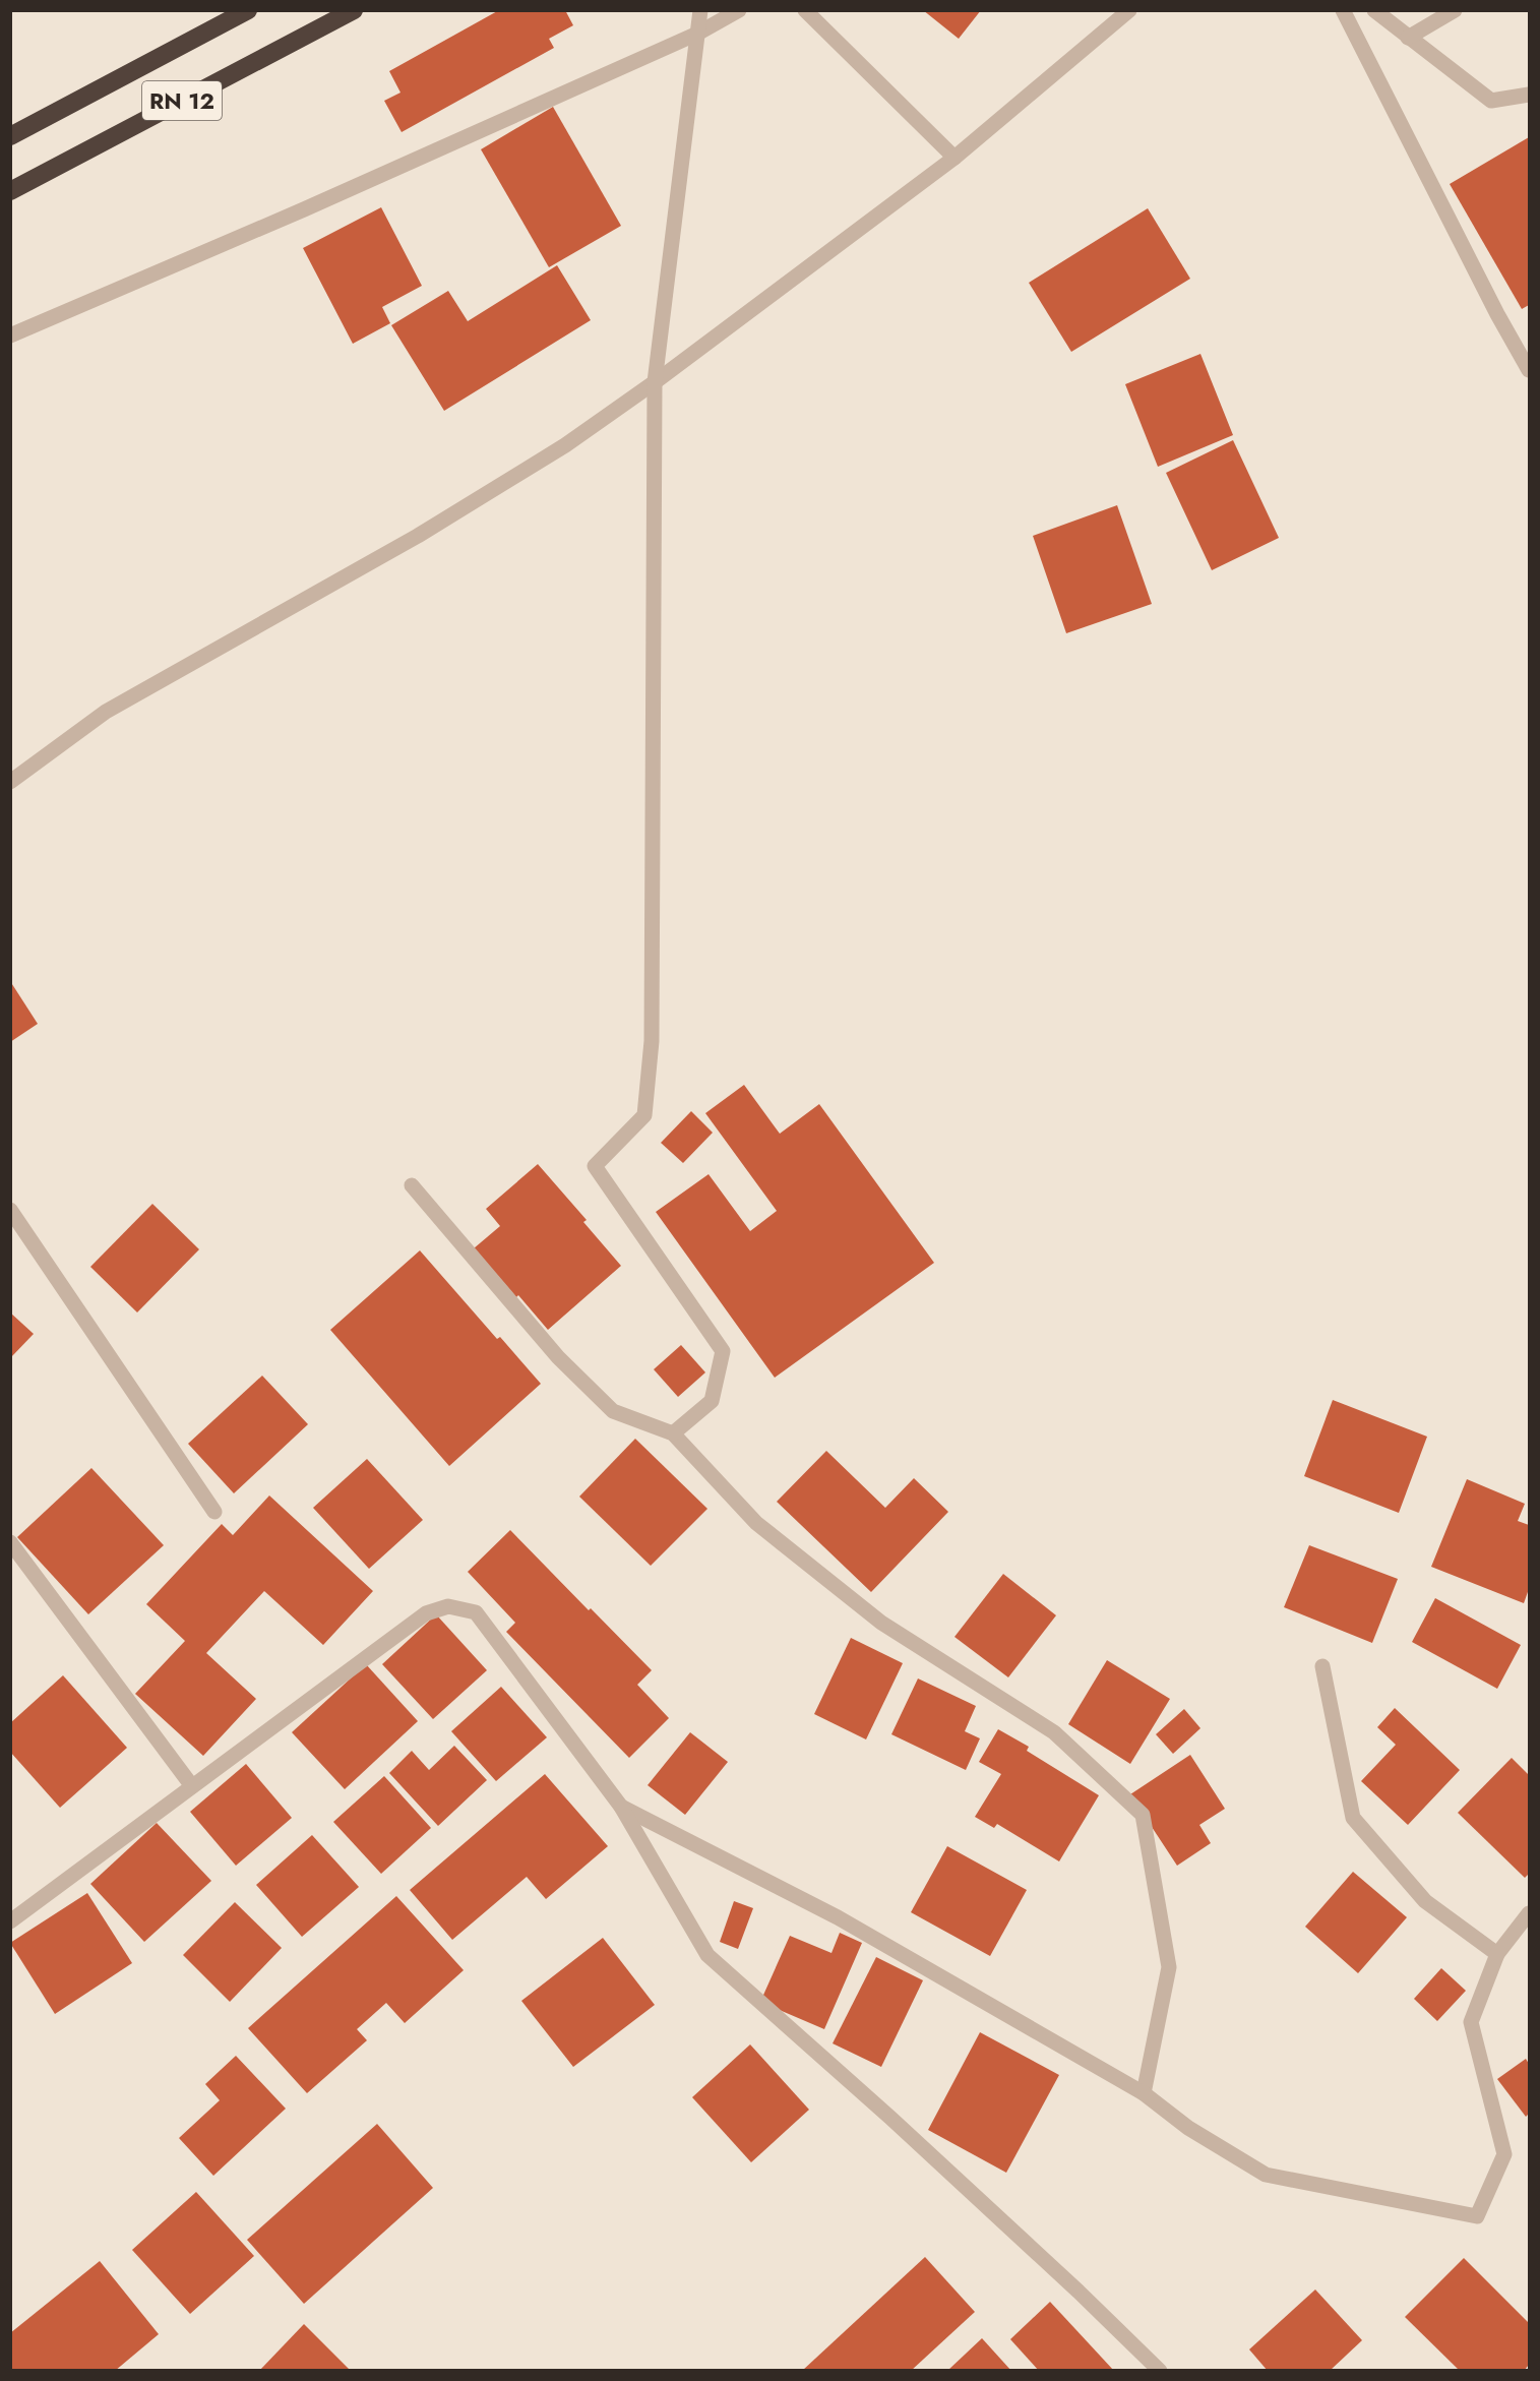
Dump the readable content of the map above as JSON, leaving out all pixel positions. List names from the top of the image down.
{
  "streets": {
    "highway": ["RN 12"]
  }
}
